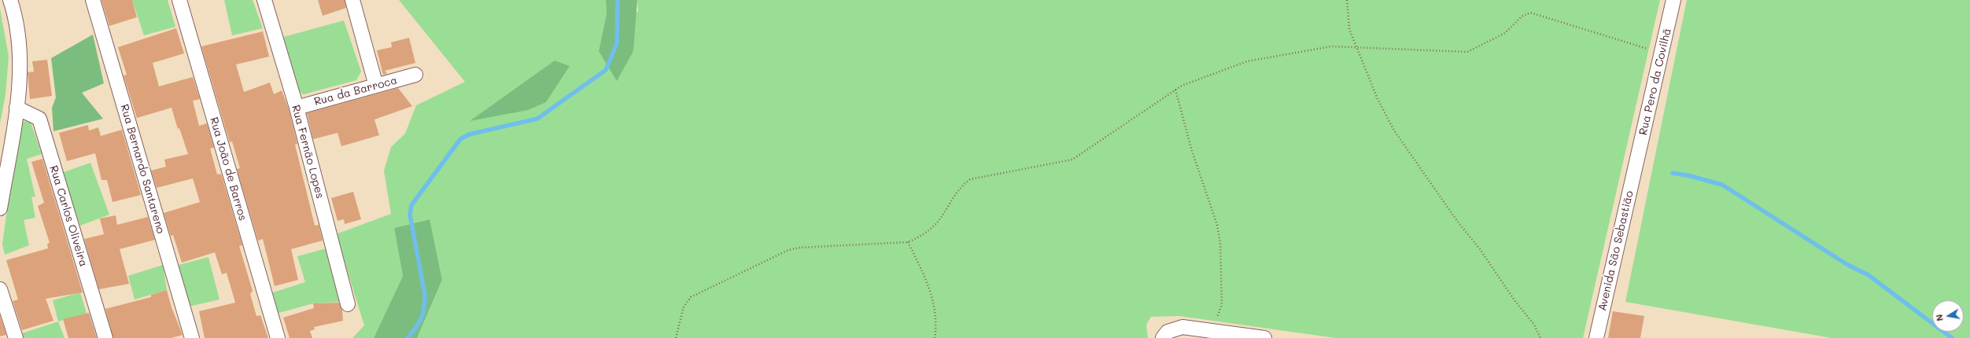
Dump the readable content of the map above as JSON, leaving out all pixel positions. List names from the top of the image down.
{
  "streets": {
    "street": [
      "Rua Pero da Covilhã",
      "Rua da Barroca",
      "Rua Fernão Lopes",
      "Rua Bernardo Santareno",
      "Rua João de Barros",
      "Rua Carlos Oliveira",
      "Avenida São Sebastião"
    ]
  },
  "crossings": [
    ["Rua Pero da Covilhã", "Avenida São Sebastião"],
    ["Rua da Barroca", "Rua Fernão Lopes"]
  ],
  "north": "left"
}
